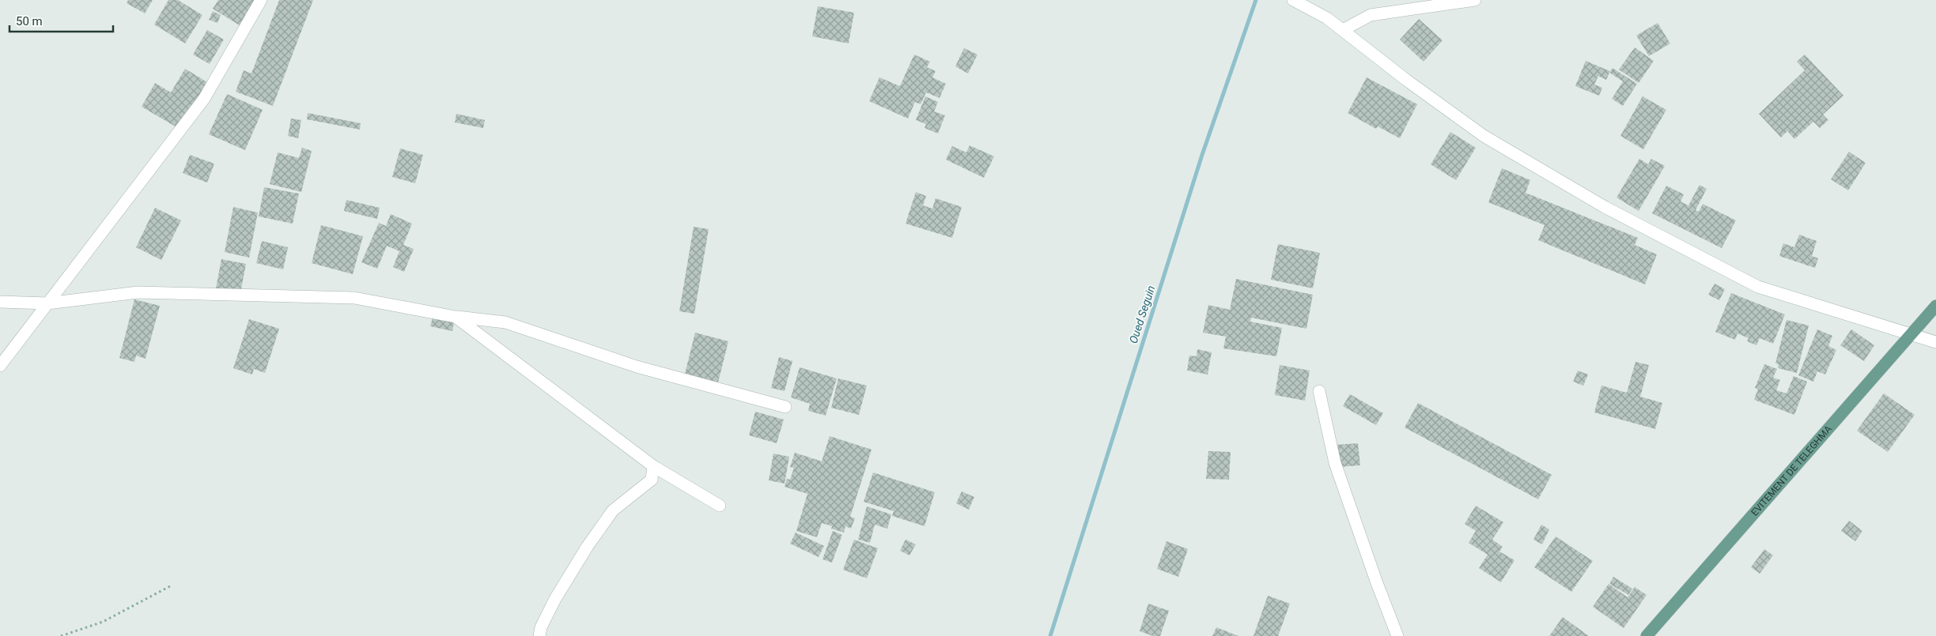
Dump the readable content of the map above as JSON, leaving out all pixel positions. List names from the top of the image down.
{
  "streets": {
    "main road": ["EVITEMENT DE TELEGHMA"]
  },
  "water": ["Oued Seguin"],
  "scale_bar": "50 m"
}
